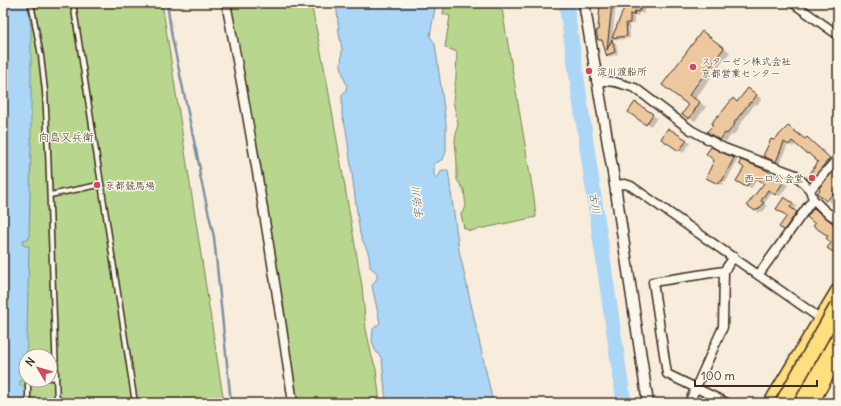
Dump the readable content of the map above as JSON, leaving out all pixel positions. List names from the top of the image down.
{
  "districts": ["向島又兵衛"],
  "water": ["宇治川", "古川"],
  "places": [
    "スターゼン株式会社 京都営業センター",
    "淀川渡船所",
    "西一口公会堂",
    "京都競馬場"
  ],
  "scale_bar": "100 m",
  "north": "top left"
}
